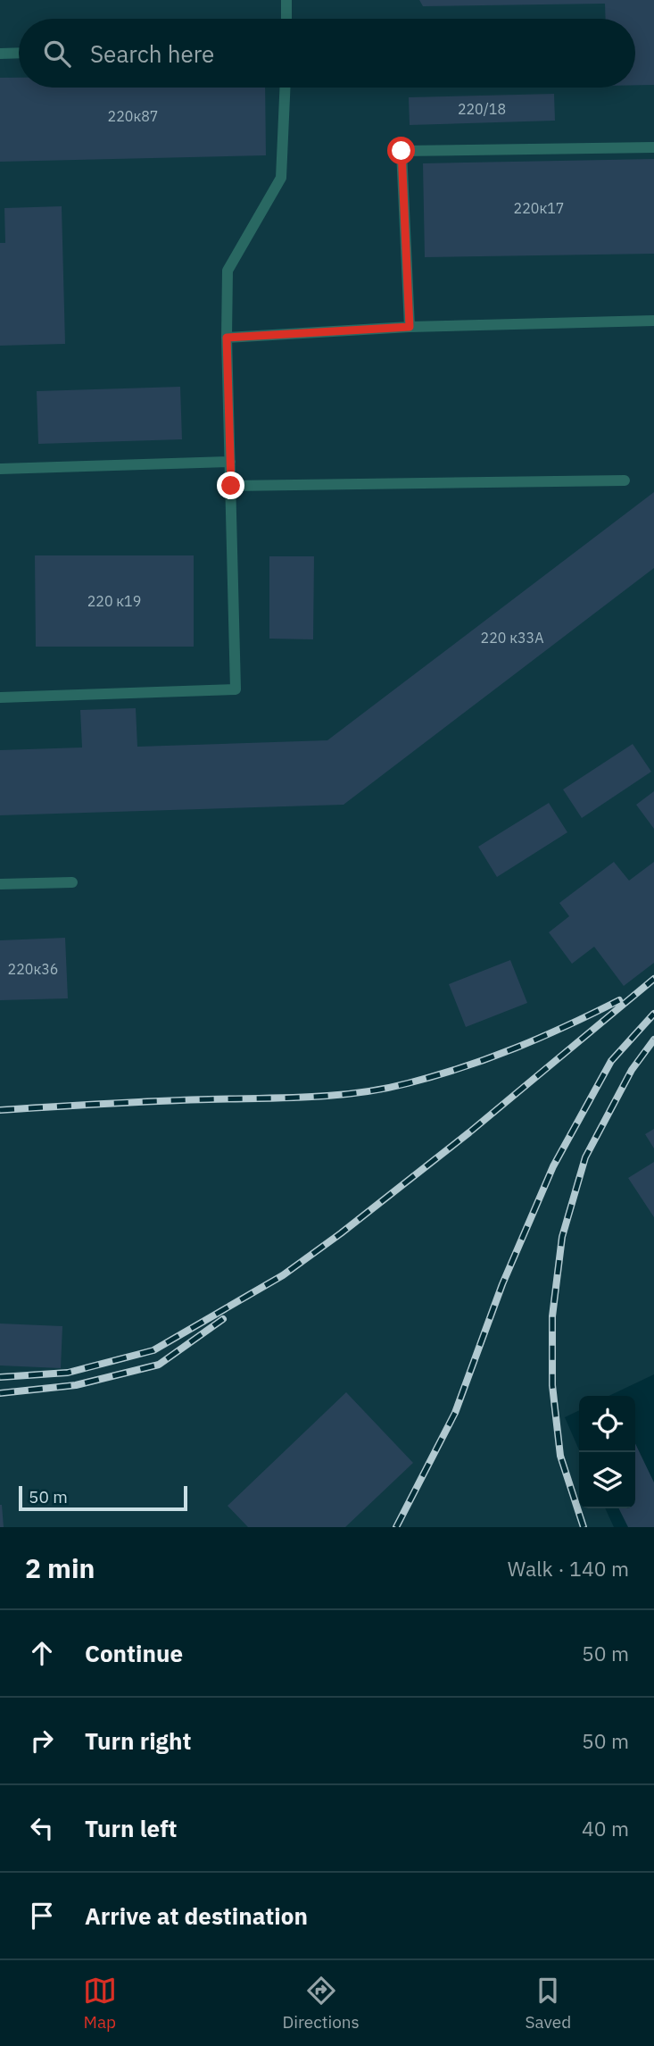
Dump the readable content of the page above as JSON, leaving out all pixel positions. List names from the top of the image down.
{
  "house_numbers": [
    "220/18",
    "220к87",
    "220к17",
    "220 к19",
    "220 к33А",
    "220к36"
  ],
  "scale_bar": "50 m",
  "page": {
    "search": "Search here",
    "scale": "50 m",
    "heading": ["2 min", "Walk · 140 m"],
    "list": [
      ["Continue", "50 m"],
      ["Turn right", "50 m"],
      ["Turn left", "40 m"],
      "Arrive at destination"
    ],
    "nav": ["Map", "Directions", "Saved"]
  }
}
